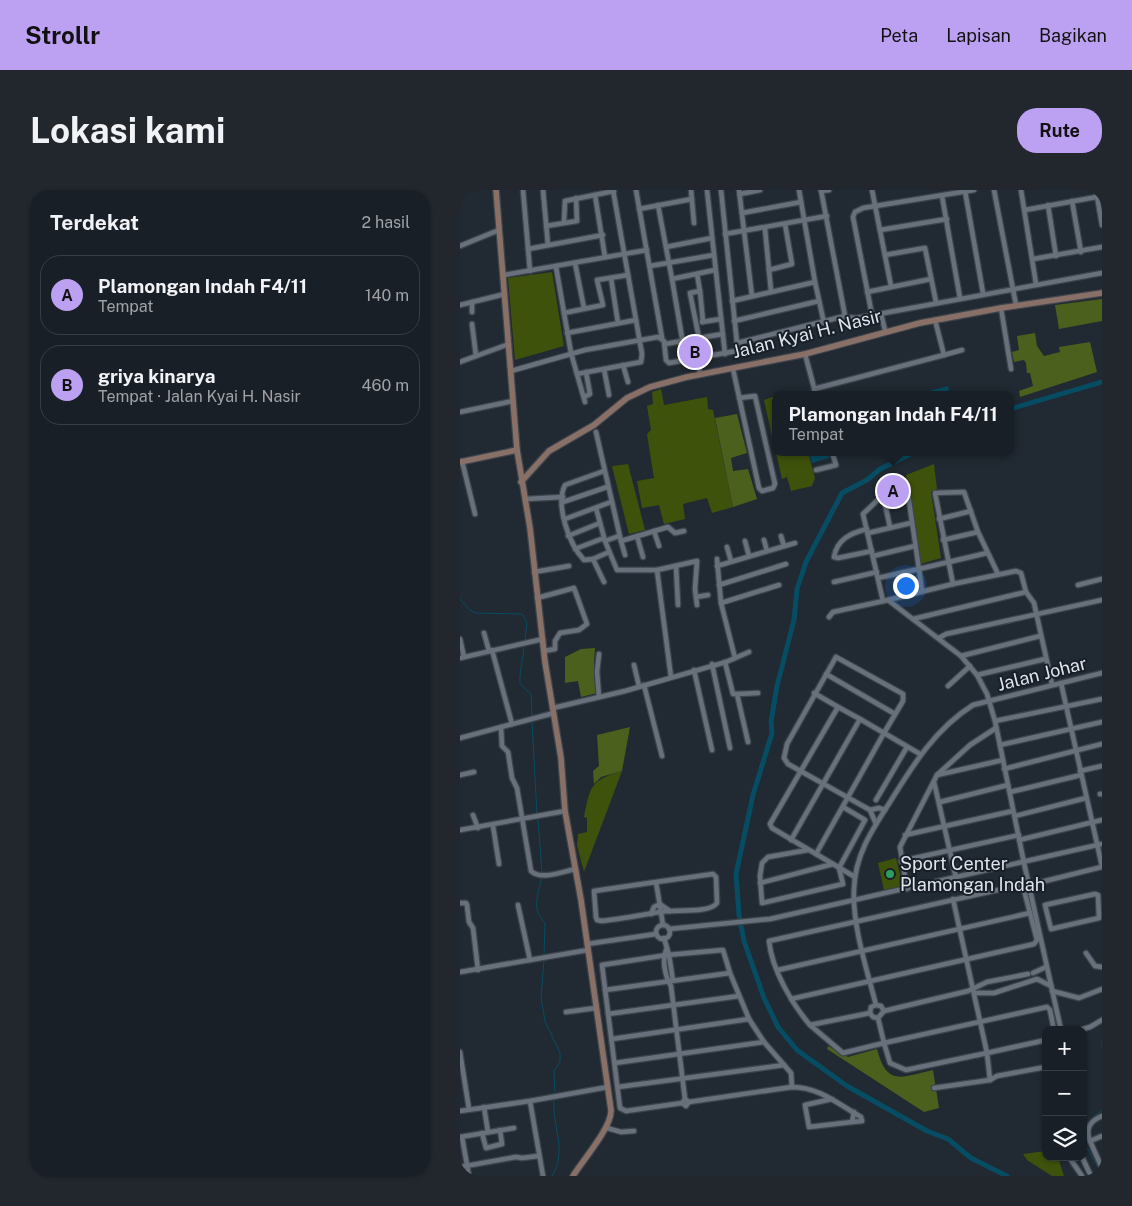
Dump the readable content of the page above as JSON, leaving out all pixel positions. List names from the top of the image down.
{
  "streets": {
    "main road": ["Jalan Kyai H. Nasir"],
    "street": ["Jalan Johar"]
  },
  "places": ["Sport Center Plamongan Indah"],
  "page": {
    "header": "Strollr",
    "nav": ["Peta", "Lapisan", "Bagikan"],
    "buttons": "Rute",
    "title": "Lokasi kami",
    "heading": ["Terdekat", "2 hasil"],
    "list": [
      {
        "mark": "A",
        "name": "Plamongan Indah F4/11",
        "note": "Tempat",
        "value": "140 m"
      },
      {
        "mark": "B",
        "name": "griya kinarya",
        "note": "Tempat · Jalan Kyai H. Nasir",
        "value": "460 m"
      }
    ],
    "pins": ["B", "A"],
    "popup": ["Plamongan Indah F4/11", "Tempat"],
    "map_buttons": ["+", "−"]
  }
}
